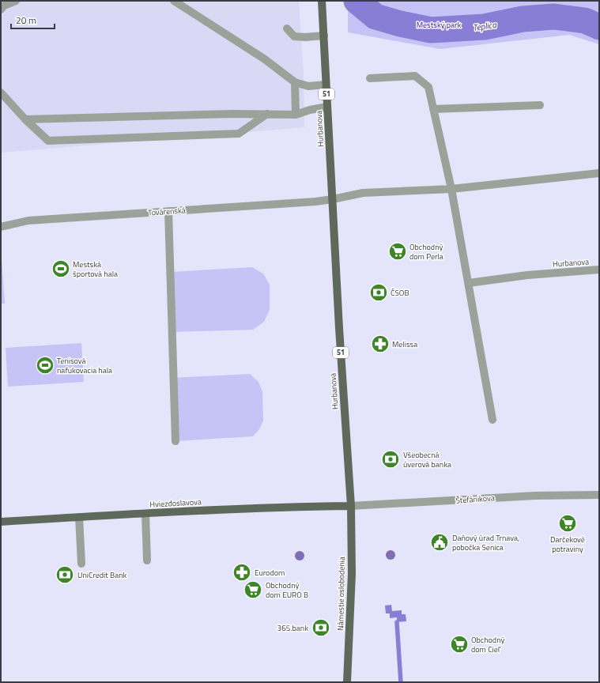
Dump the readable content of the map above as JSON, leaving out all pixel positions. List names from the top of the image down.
{
  "streets": {
    "main road": [
      "51",
      "Hurbanova",
      "Hviezdoslavova",
      "Námestie oslobodenia"
    ],
    "street": ["Továrenská", "Štefánikova"]
  },
  "crossings": [
    ["Hurbanova", "Továrenská"],
    ["Hurbanova", "Štefánikova"],
    ["Hurbanova", "Hviezdoslavova"],
    ["Hurbanova", "Námestie oslobodenia"],
    ["Štefánikova", "Hviezdoslavova"],
    ["Štefánikova", "Námestie oslobodenia"],
    ["Hviezdoslavova", "Námestie oslobodenia"]
  ],
  "water": ["Teplica"],
  "parks": ["Mestský park"],
  "places": {
    "supermarket": [
      "Obchodný dom Perla",
      "Darčekové potraviny",
      "Obchodný dom EURO B",
      "Obchodný dom Cieľ"
    ],
    "sports": ["Mestská športová hala", "Tenisová nafukovacia hala"],
    "bank": [
      "ČSOB",
      "Všeobecná úverová banka",
      "UniCredit Bank",
      "365.bank"
    ],
    "pharmacy": ["Melissa", "Eurodom"],
    "public building": ["Daňový úrad Trnava, pobočka Senica"]
  },
  "scale_bar": "20 m"
}
